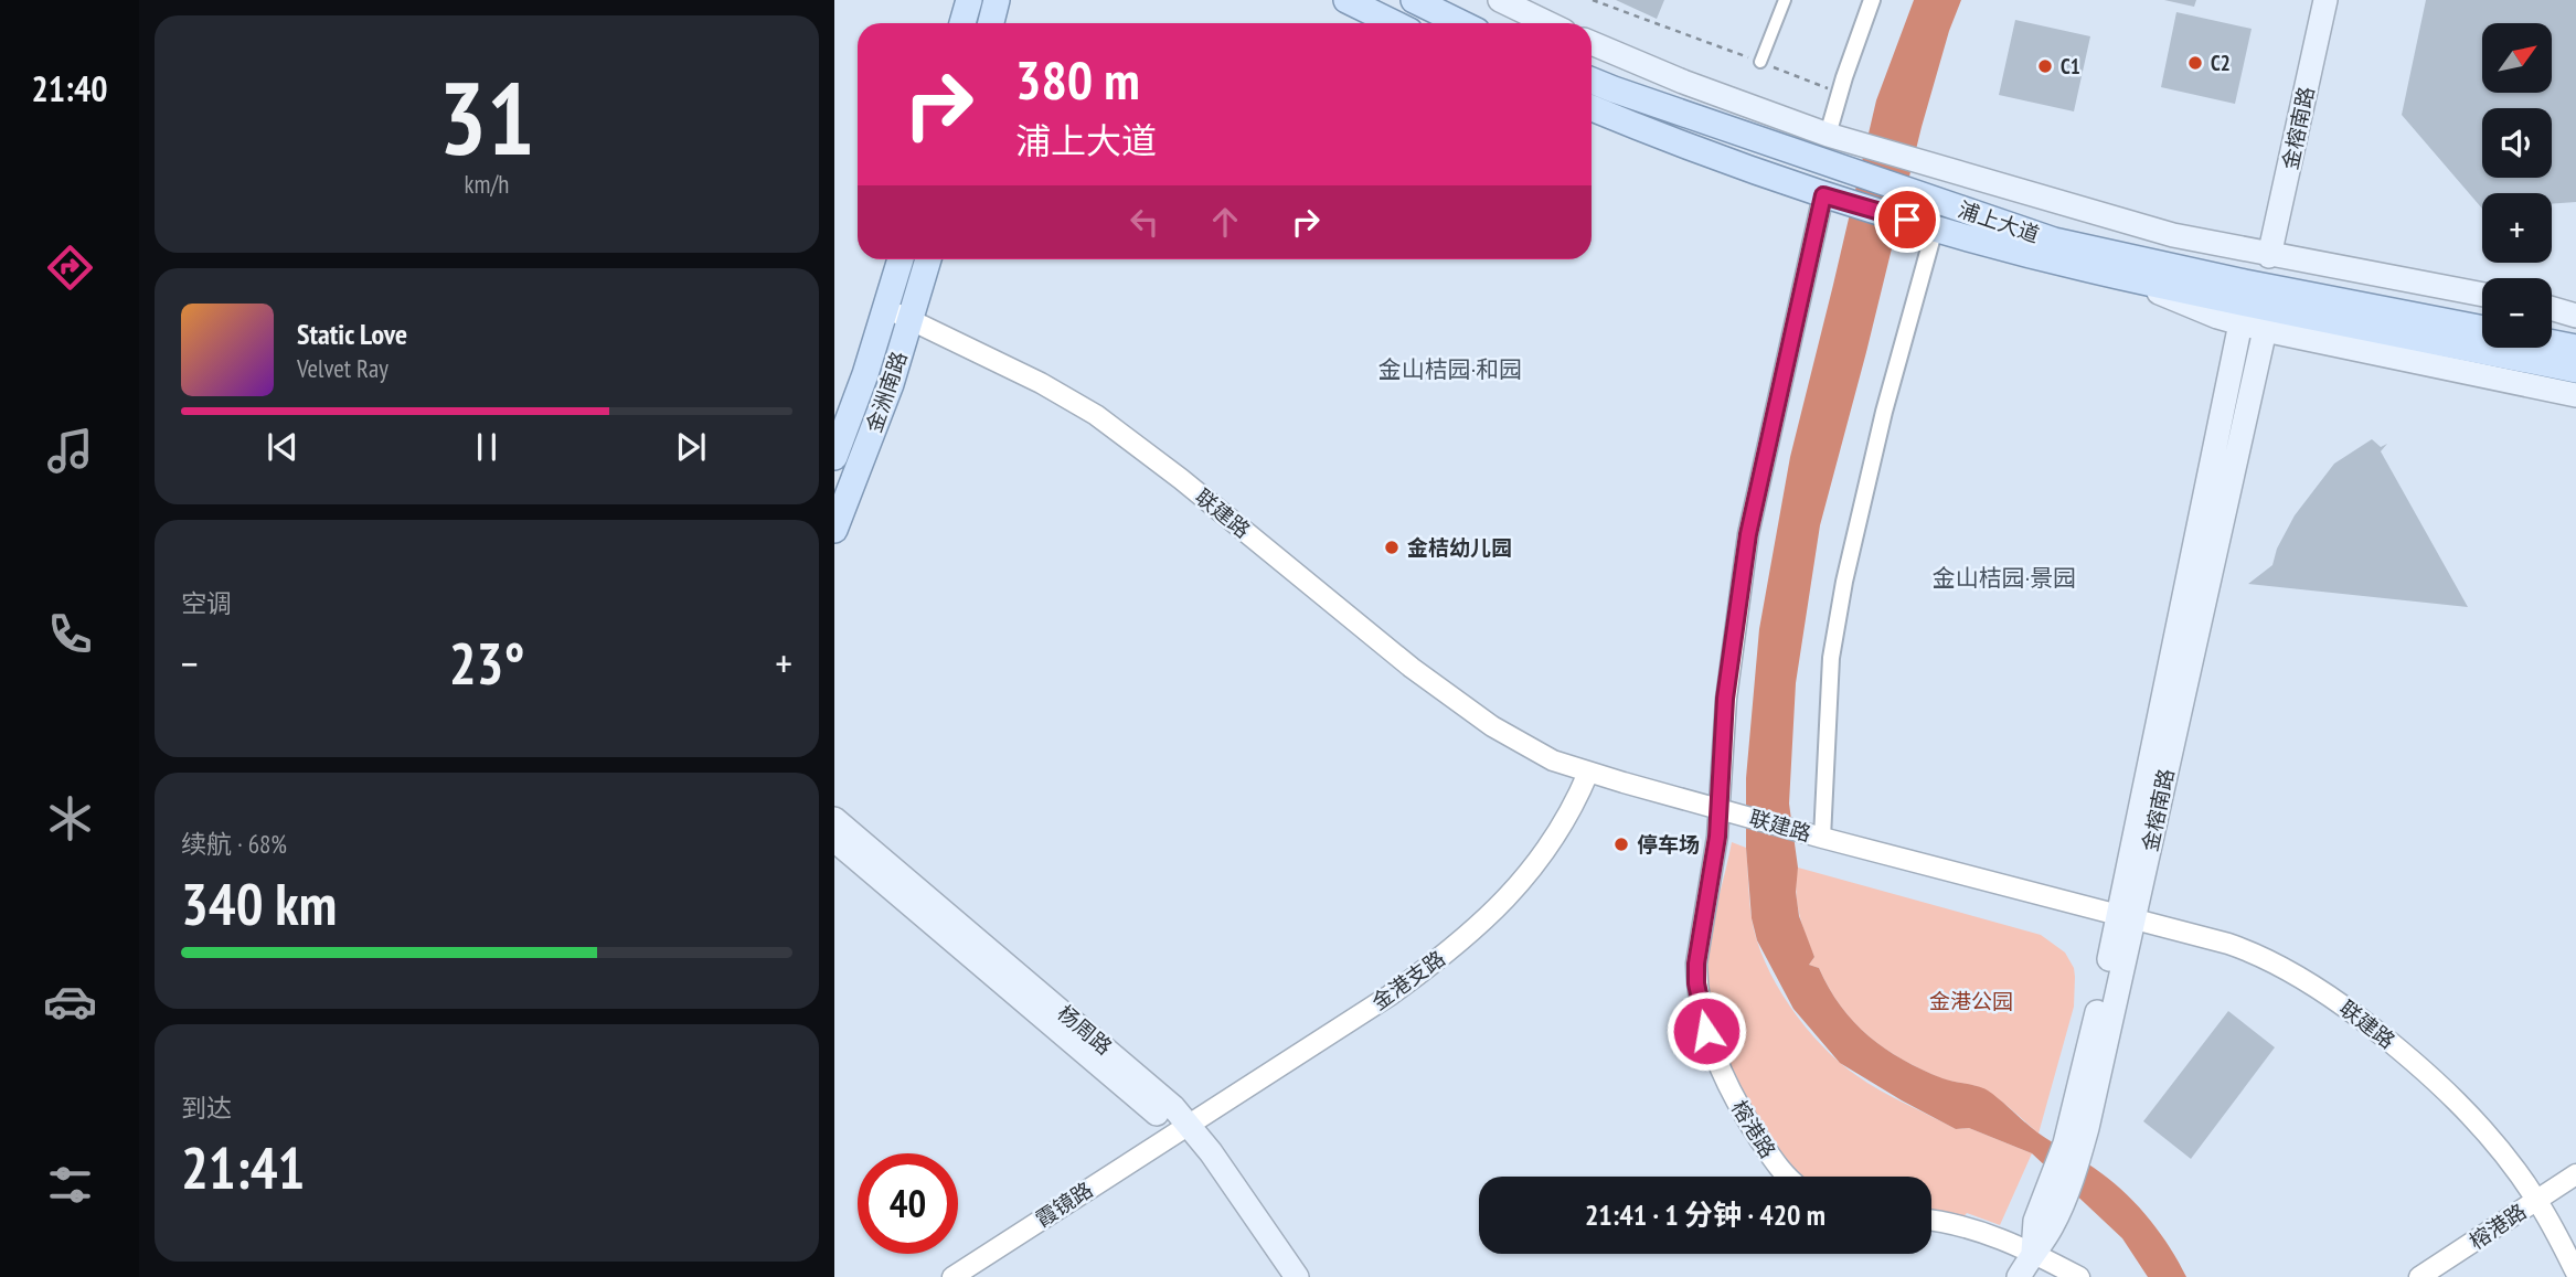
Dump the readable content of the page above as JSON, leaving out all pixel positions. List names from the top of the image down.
{
  "streets": {
    "main road": [
      "金榕南路",
      "浦上大道",
      "金洲南路",
      "杨周路"
    ],
    "street": [
      "联建路",
      "金港支路",
      "榕港路",
      "霞镜路"
    ]
  },
  "crossings": [
    ["金榕南路", "浦上大道"],
    ["金榕南路", "联建路"],
    ["浦上大道", "榕港路"],
    ["金洲南路", "联建路"],
    ["联建路", "金港支路"],
    ["联建路", "榕港路"],
    ["金港支路", "杨周路"],
    ["金港支路", "霞镜路"],
    ["杨周路", "霞镜路"]
  ],
  "districts": ["金山桔园·和园", "金山桔园·景园"],
  "parks": ["金港公园"],
  "places": [
    "C2",
    "C1",
    "金桔幼儿园",
    "停车场"
  ],
  "north": "top right",
  "page": {
    "tabs": "21:40",
    "tile": [
      ["31", "km/h"],
      "空调",
      ["续航 · 68%", "340 km"],
      ["到达", "21:41"]
    ],
    "map_buttons": ["+", "−"],
    "turn": ["380 m", "浦上大道"],
    "song": ["Static Love", "Velvet Ray"],
    "heat": ["−", "23°", "+"],
    "limit": "40",
    "trip": "21:41 · 1 分钟 · 420 m"
  }
}
